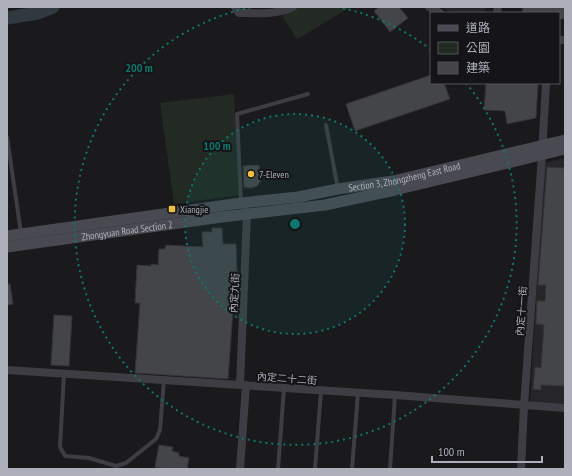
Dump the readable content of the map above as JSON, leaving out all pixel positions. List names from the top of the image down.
{
  "streets": {
    "main road": ["Section 3, Zhongzheng East Road", "Zhongyuan Road Section 2"],
    "street": ["內定九街", "內定十一街", "內定二十二街"]
  },
  "crossings": [
    ["Section 3, Zhongzheng East Road", "Zhongyuan Road Section 2"],
    ["Section 3, Zhongzheng East Road", "內定十一街"],
    ["Zhongyuan Road Section 2", "內定九街"],
    ["Zhongyuan Road Section 2", "內定十一街"],
    ["內定九街", "內定二十二街"],
    ["內定十一街", "內定二十二街"]
  ],
  "places": {
    "other": ["7-Eleven"],
    "transit": ["Xiangjie"]
  },
  "legend": ["道路", "公園", "建築"],
  "scale_bar": "100 m",
  "rings": ["200 m", "100 m"]
}
